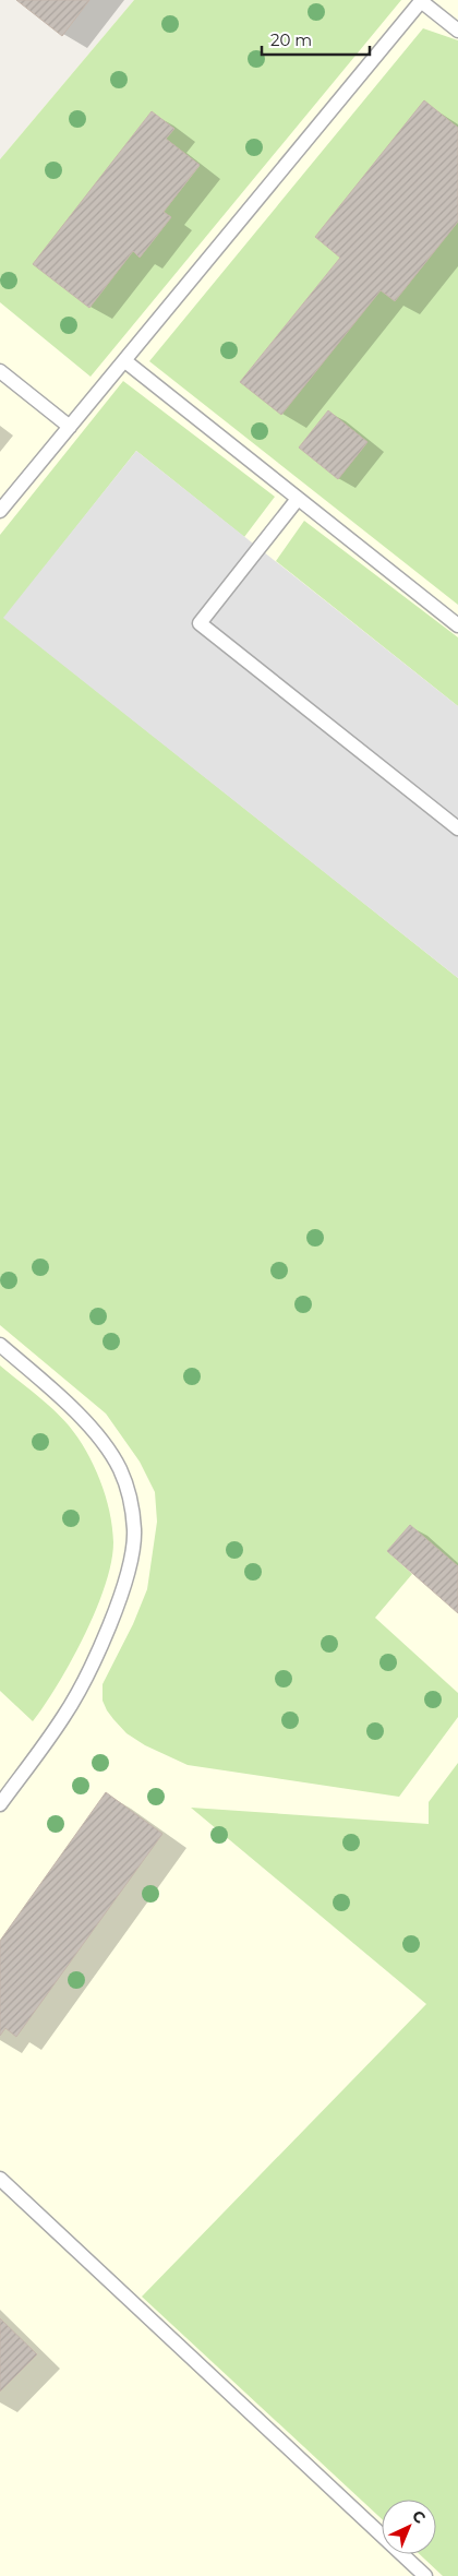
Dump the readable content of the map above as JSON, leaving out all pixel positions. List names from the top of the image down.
{
  "scale_bar": "20 m",
  "north": "top right"
}
